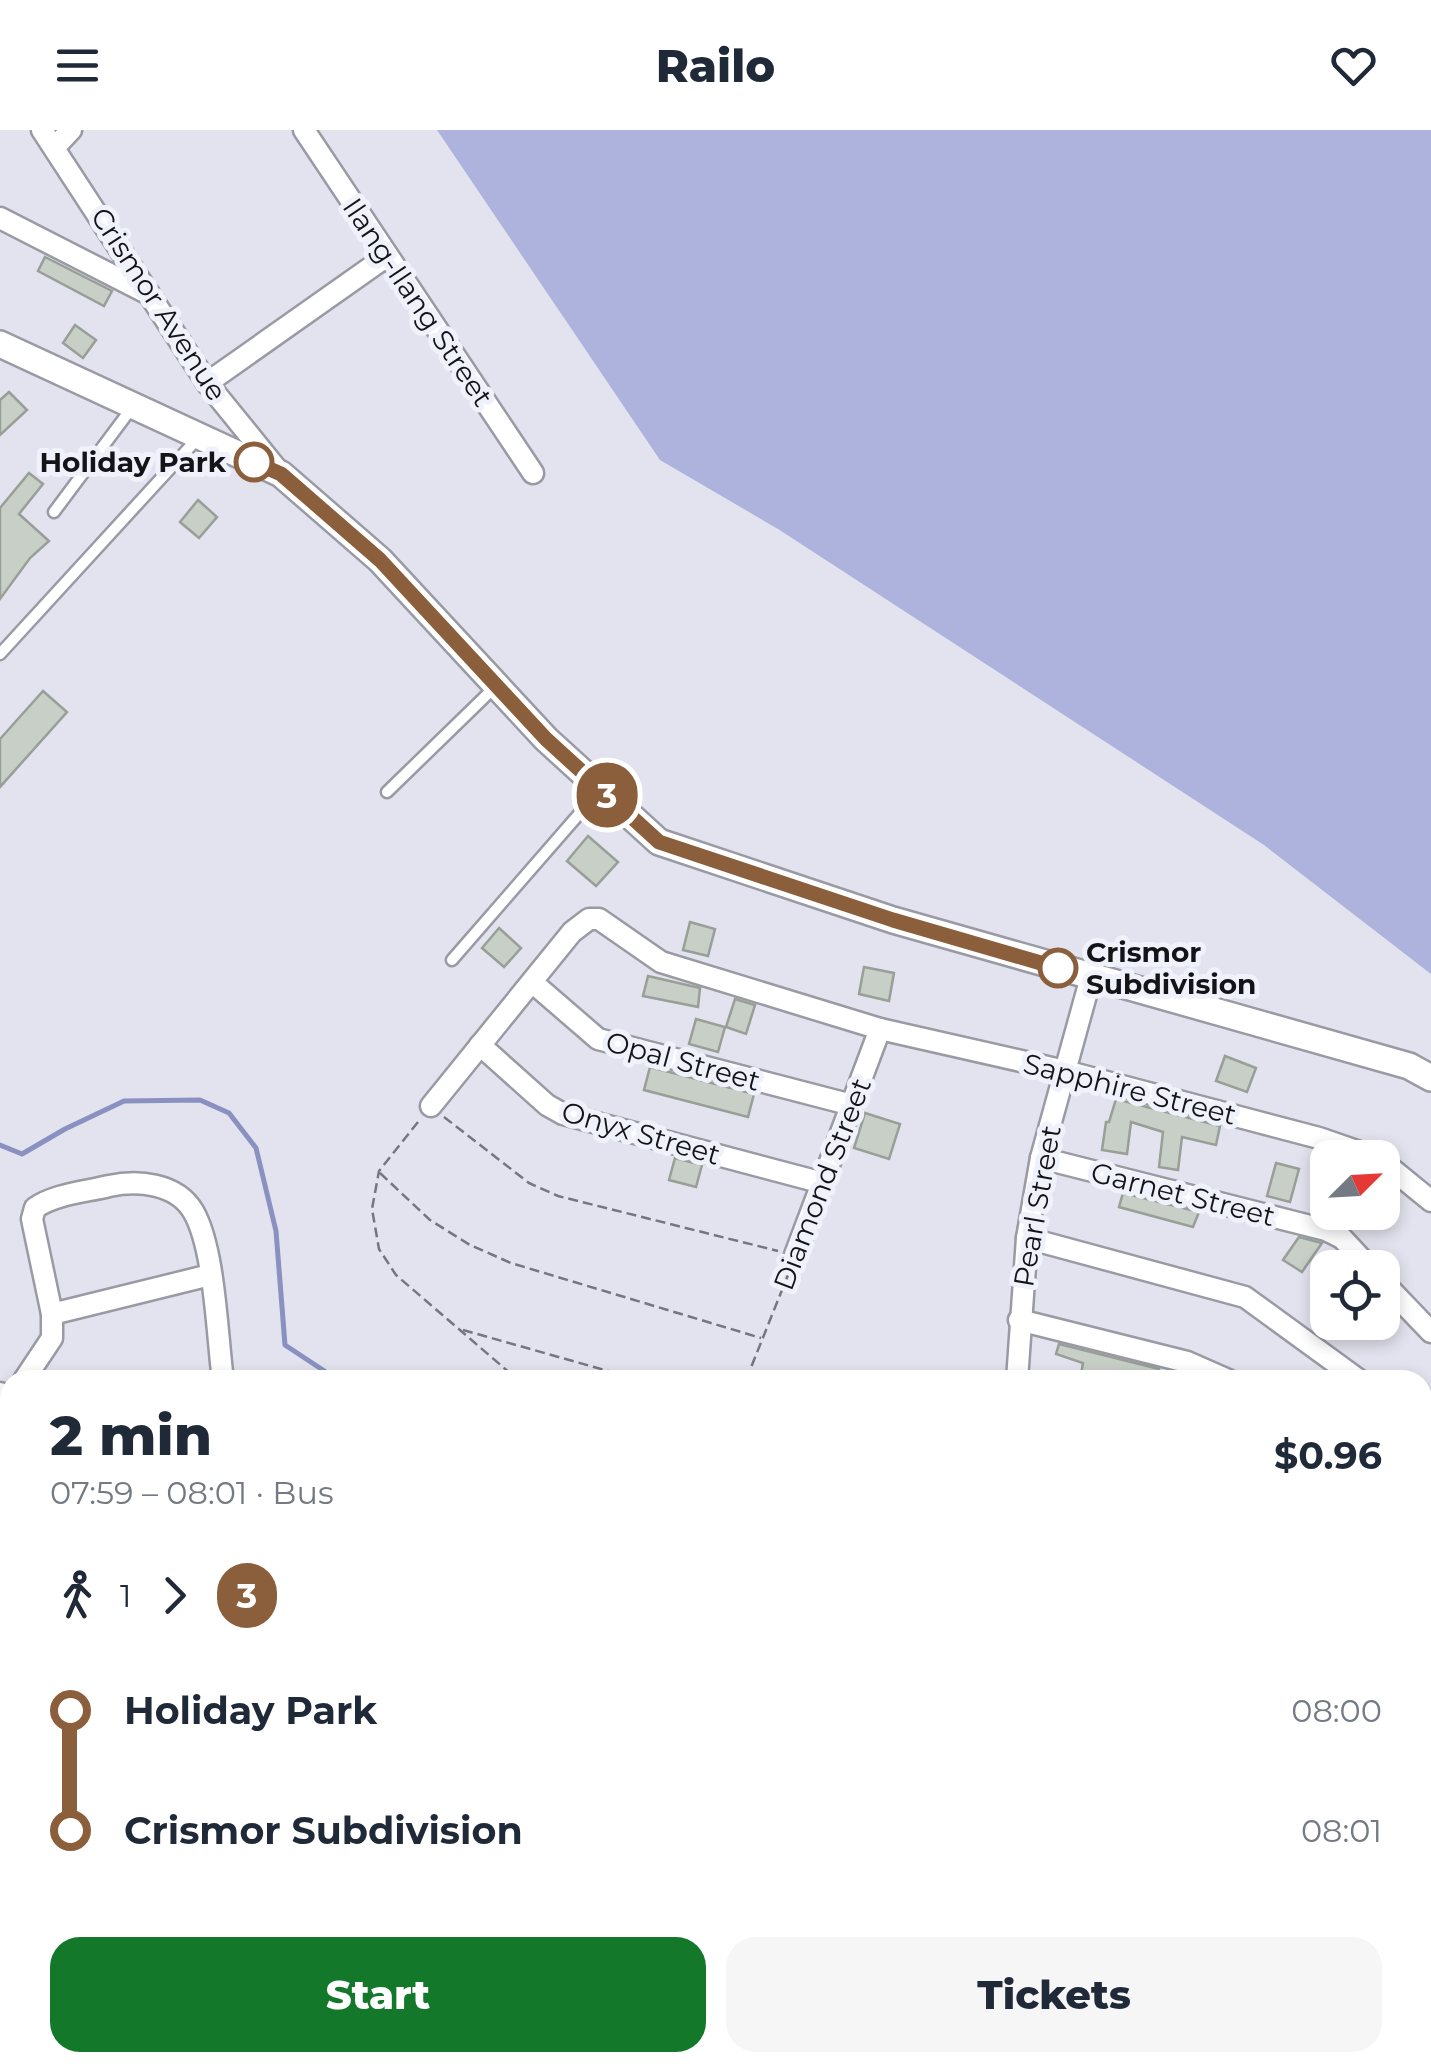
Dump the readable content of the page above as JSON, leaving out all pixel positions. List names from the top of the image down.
{
  "streets": {
    "street": [
      "Ilang-Ilang Street",
      "Crismor Avenue",
      "Opal Street",
      "Sapphire Street",
      "Onyx Street",
      "Diamond Street",
      "Garnet Street",
      "Pearl Street"
    ]
  },
  "crossings": [
    ["Opal Street", "Sapphire Street"],
    ["Opal Street", "Diamond Street"],
    ["Sapphire Street", "Diamond Street"],
    ["Sapphire Street", "Pearl Street"],
    ["Onyx Street", "Diamond Street"],
    ["Garnet Street", "Pearl Street"]
  ],
  "places": ["Holiday Park", "Crismor Subdivision"],
  "lines": ["bus line 3"],
  "north": "top right",
  "page": {
    "header": "Railo",
    "on_map": "3",
    "heading": ["2 min", "07:59 – 08:01 · Bus", "$0.96"],
    "legs": ["1", "3"],
    "list": [
      {
        "name": "Holiday Park",
        "value": "08:00"
      },
      {
        "name": "Crismor Subdivision",
        "value": "08:01"
      }
    ],
    "buttons": ["Start", "Tickets"]
  }
}
